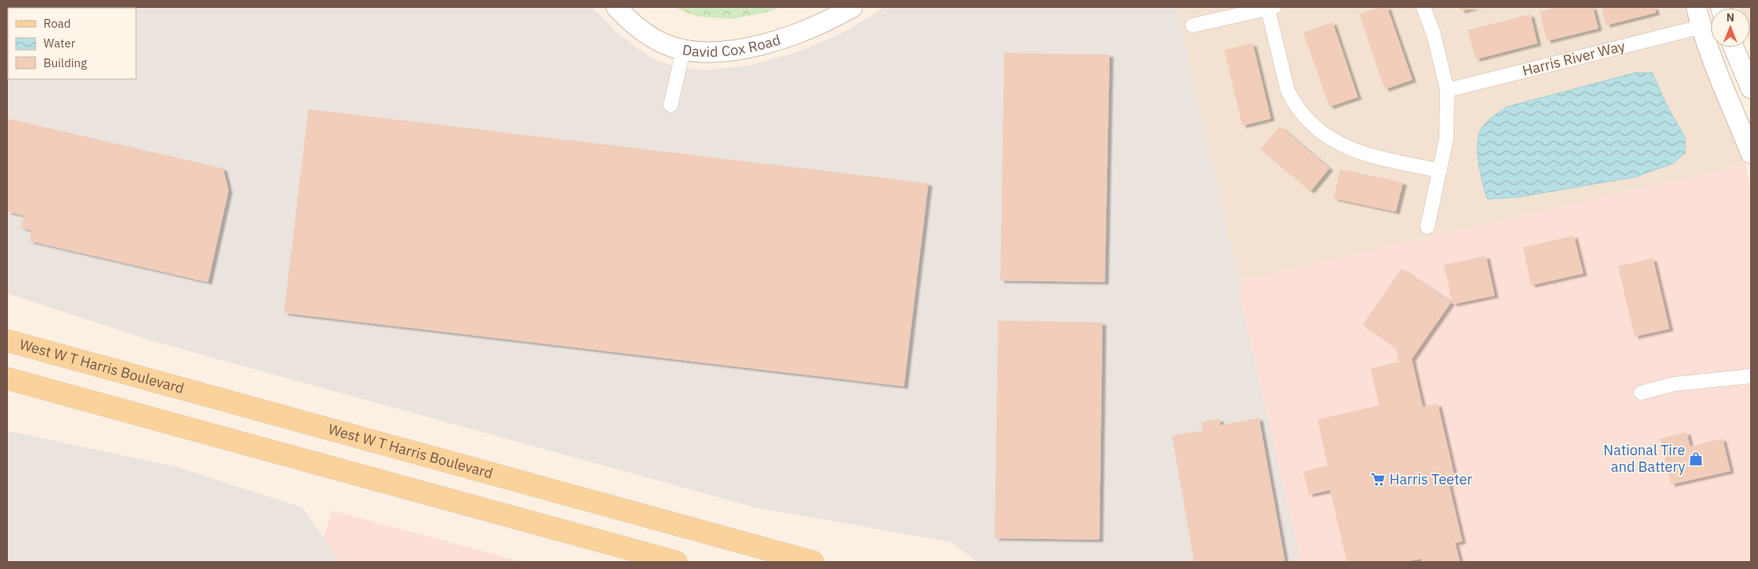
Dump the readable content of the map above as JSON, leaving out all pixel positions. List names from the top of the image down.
{
  "streets": {
    "main road": ["David Cox Road", "West W T Harris Boulevard"],
    "street": ["Harris River Way"]
  },
  "places": {
    "shop": ["National Tire and Battery"],
    "supermarket": ["Harris Teeter"]
  },
  "legend": ["Road", "Water", "Building"],
  "north": "top"
}
